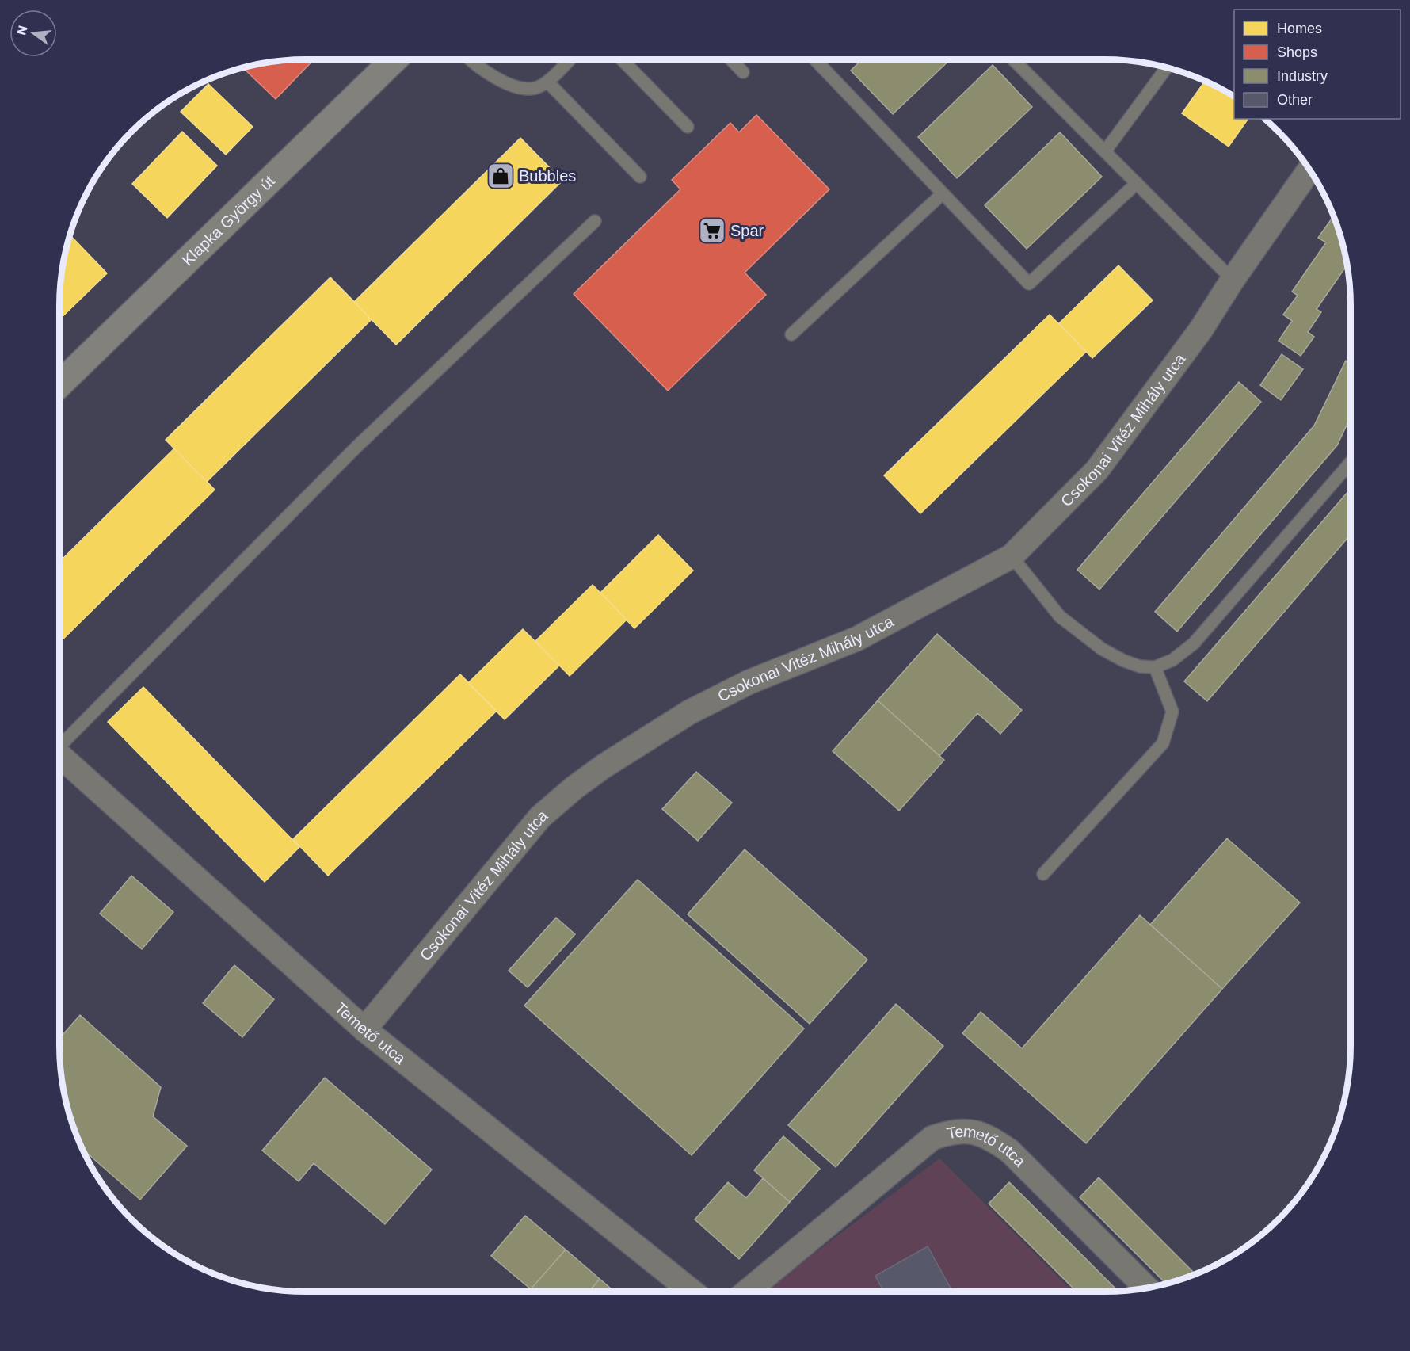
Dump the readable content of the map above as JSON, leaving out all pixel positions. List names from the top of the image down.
{
  "streets": {
    "main road": ["Klapka György út"],
    "street": ["Csokonai Vitéz Mihály utca", "Temető utca"]
  },
  "crossings": [
    ["Csokonai Vitéz Mihály utca", "Temető utca"]
  ],
  "places": {
    "shop": ["Bubbles"],
    "supermarket": ["Spar"]
  },
  "legend": [
    "Homes",
    "Shops",
    "Industry",
    "Other"
  ],
  "north": "left"
}
